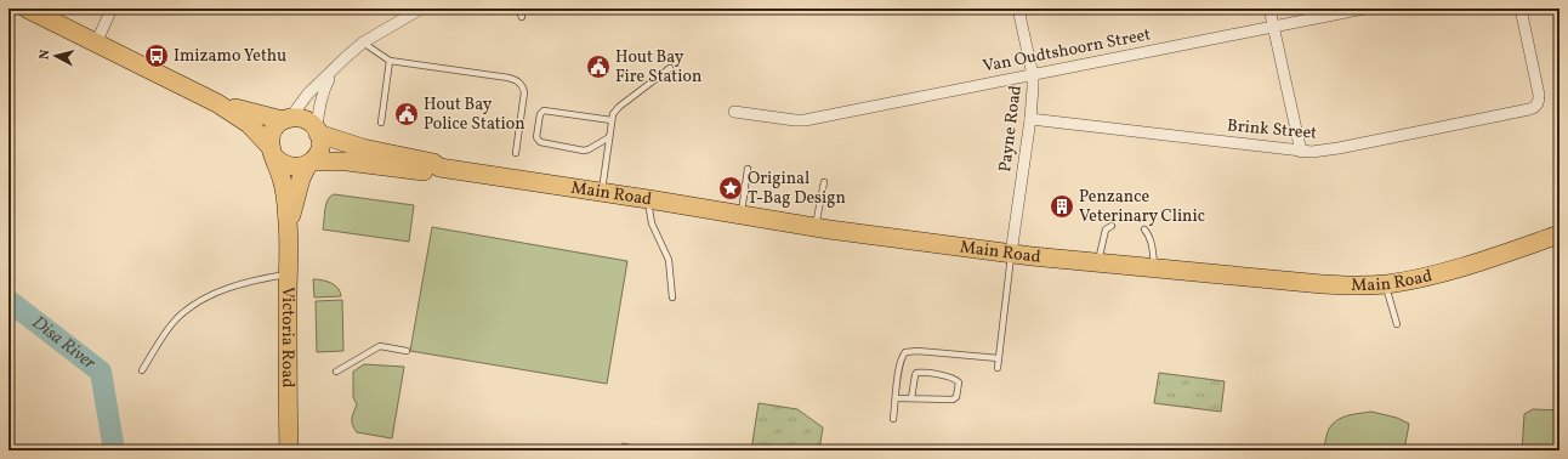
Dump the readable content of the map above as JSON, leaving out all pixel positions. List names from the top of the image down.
{
  "streets": {
    "main road": ["Main Road", "Victoria Road"],
    "street": ["Van Oudtshoorn Street", "Payne Road", "Brink Street"]
  },
  "crossings": [
    ["Van Oudtshoorn Street", "Payne Road"],
    ["Payne Road", "Brink Street"],
    ["Payne Road", "Main Road"],
    ["Main Road", "Victoria Road"]
  ],
  "water": ["Disa River"],
  "places": {
    "bus stop": ["Imizamo Yethu"],
    "public building": ["Hout Bay Fire Station", "Hout Bay Police Station"],
    "place": ["Original T-Bag Design"],
    "building": ["Penzance Veterinary Clinic"]
  },
  "north": "left"
}
